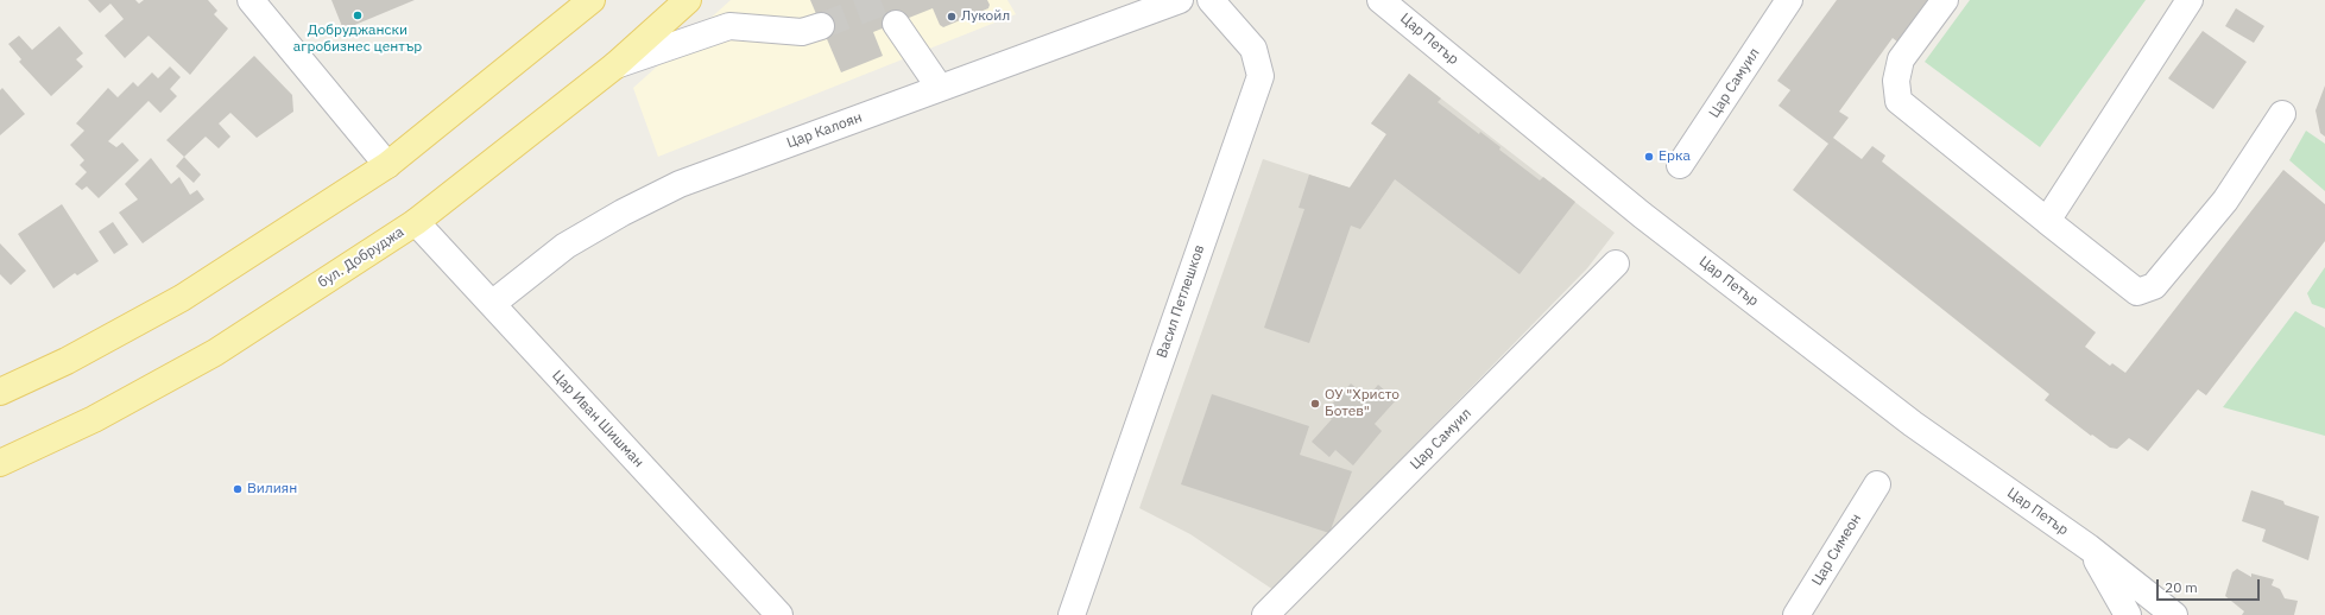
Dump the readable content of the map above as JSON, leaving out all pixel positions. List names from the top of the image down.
{
  "streets": {
    "main road": ["бул. Добруджа"],
    "street": [
      "Цар Петър",
      "Цар Самуил",
      "Цар Калоян",
      "Васил Петлешков",
      "Цар Иван Шишман",
      "Цар Симеон"
    ]
  },
  "crossings": [
    ["Цар Калоян", "Цар Иван Шишман"],
    ["бул. Добруджа", "Цар Иван Шишман"]
  ],
  "places": [
    "Добруджански агробизнес център",
    "Лукойл",
    "Ерка",
    "ОУ \"Христо Ботев\"",
    "Вилиян"
  ],
  "scale_bar": "20 m"
}
